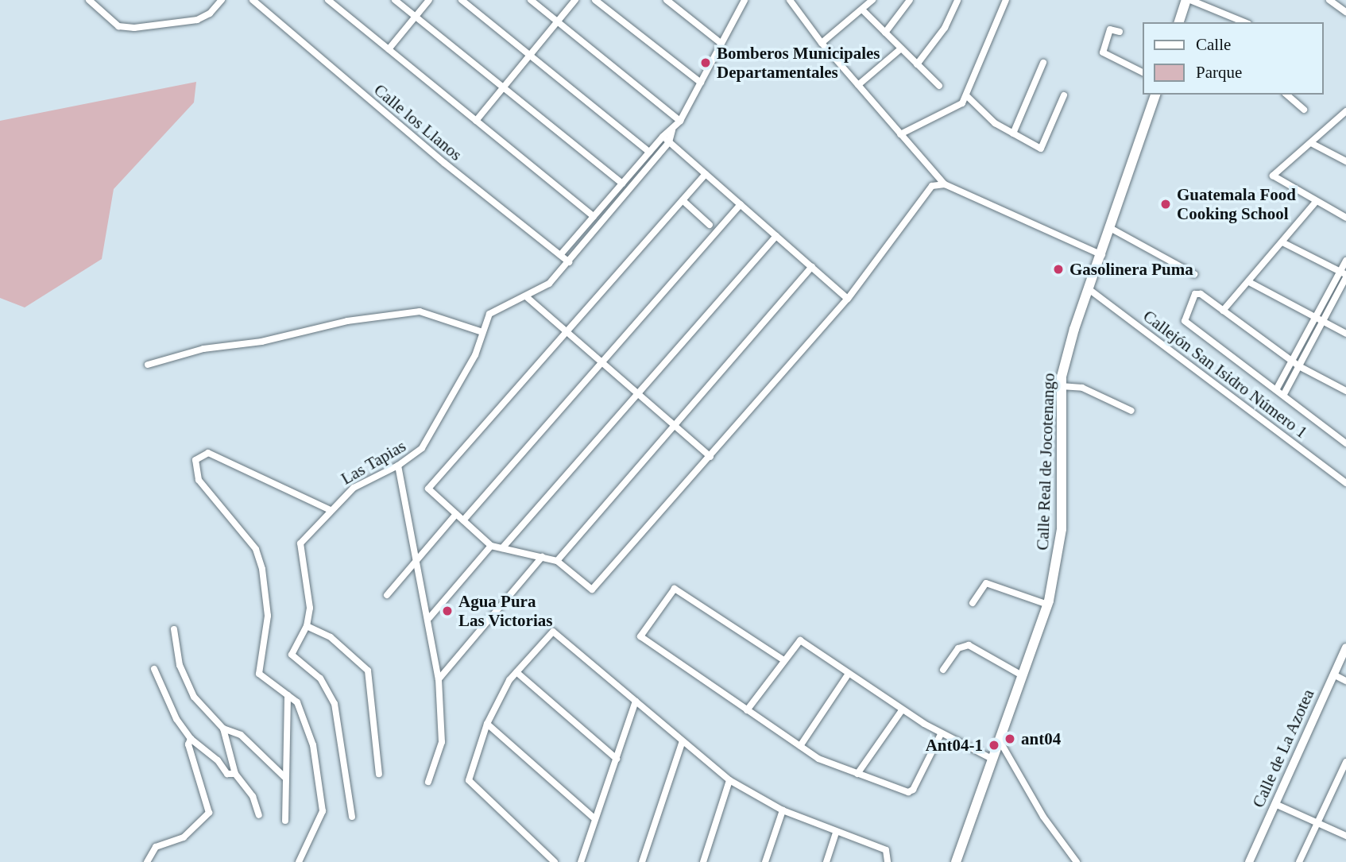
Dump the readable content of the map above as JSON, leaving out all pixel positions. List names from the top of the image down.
{
  "streets": {
    "main road": ["Calle Real de Jocotenango"],
    "street": [
      "Calle los Llanos",
      "Callejón San Isidro Número 1",
      "Las Tapias",
      "Calle de La Azotea"
    ]
  },
  "crossings": [
    ["Calle los Llanos", "Las Tapias"],
    ["Callejón San Isidro Número 1", "Calle Real de Jocotenango"]
  ],
  "places": [
    "Bomberos Municipales Departamentales",
    "Guatemala Food Cooking School",
    "Gasolinera Puma",
    "Agua Pura Las Victorias",
    "ant04",
    "Ant04-1"
  ],
  "legend": ["Calle", "Parque"]
}
